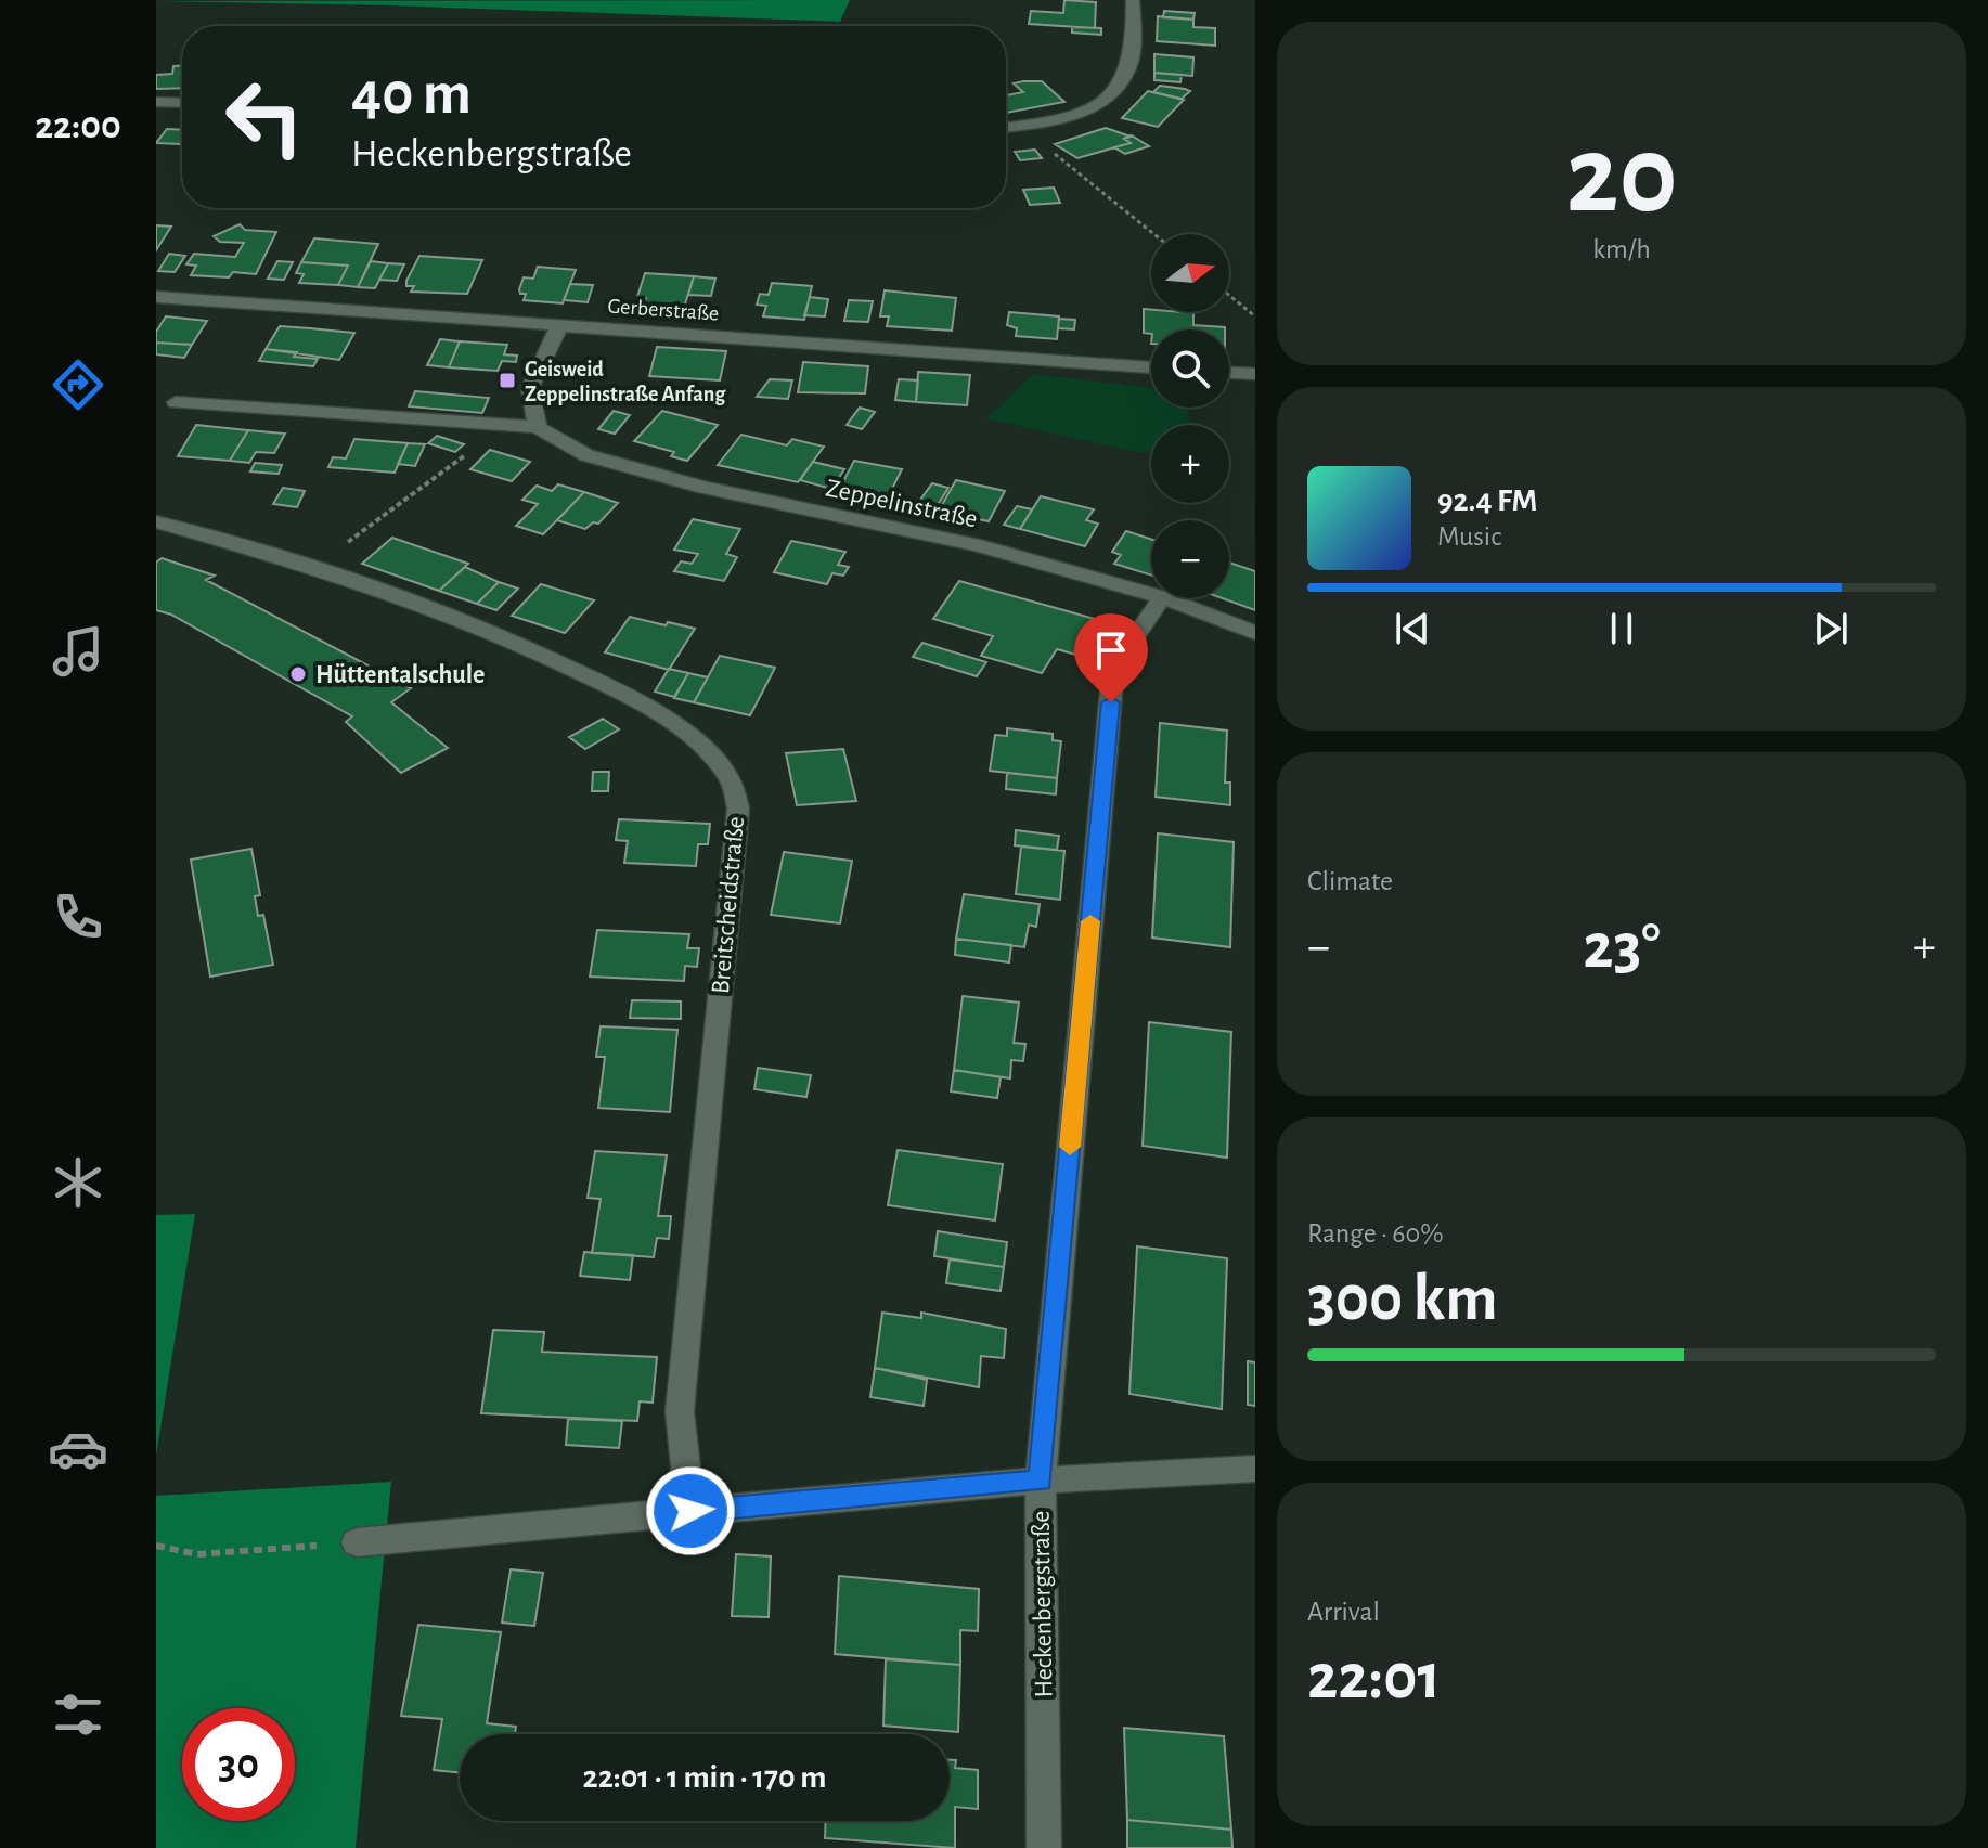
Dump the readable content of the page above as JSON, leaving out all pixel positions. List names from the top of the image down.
{
  "streets": {
    "street": [
      "Gerberstraße",
      "Zeppelinstraße",
      "Breitscheidstraße",
      "Heckenbergstraße"
    ]
  },
  "places": {
    "transit": ["Geisweid Zeppelinstraße Anfang"],
    "other": ["Hüttentalschule"]
  },
  "north": "right",
  "page": {
    "tabs": "22:00",
    "tile": [
      ["20", "km/h"],
      "Climate",
      ["Range · 60%", "300 km"],
      ["Arrival", "22:01"]
    ],
    "turn": ["40 m", "Heckenbergstraße"],
    "map_buttons": ["+", "−"],
    "song": ["92.4 FM", "Music"],
    "heat": ["−", "23°", "+"],
    "limit": "30",
    "trip": "22:01 · 1 min · 170 m"
  }
}
